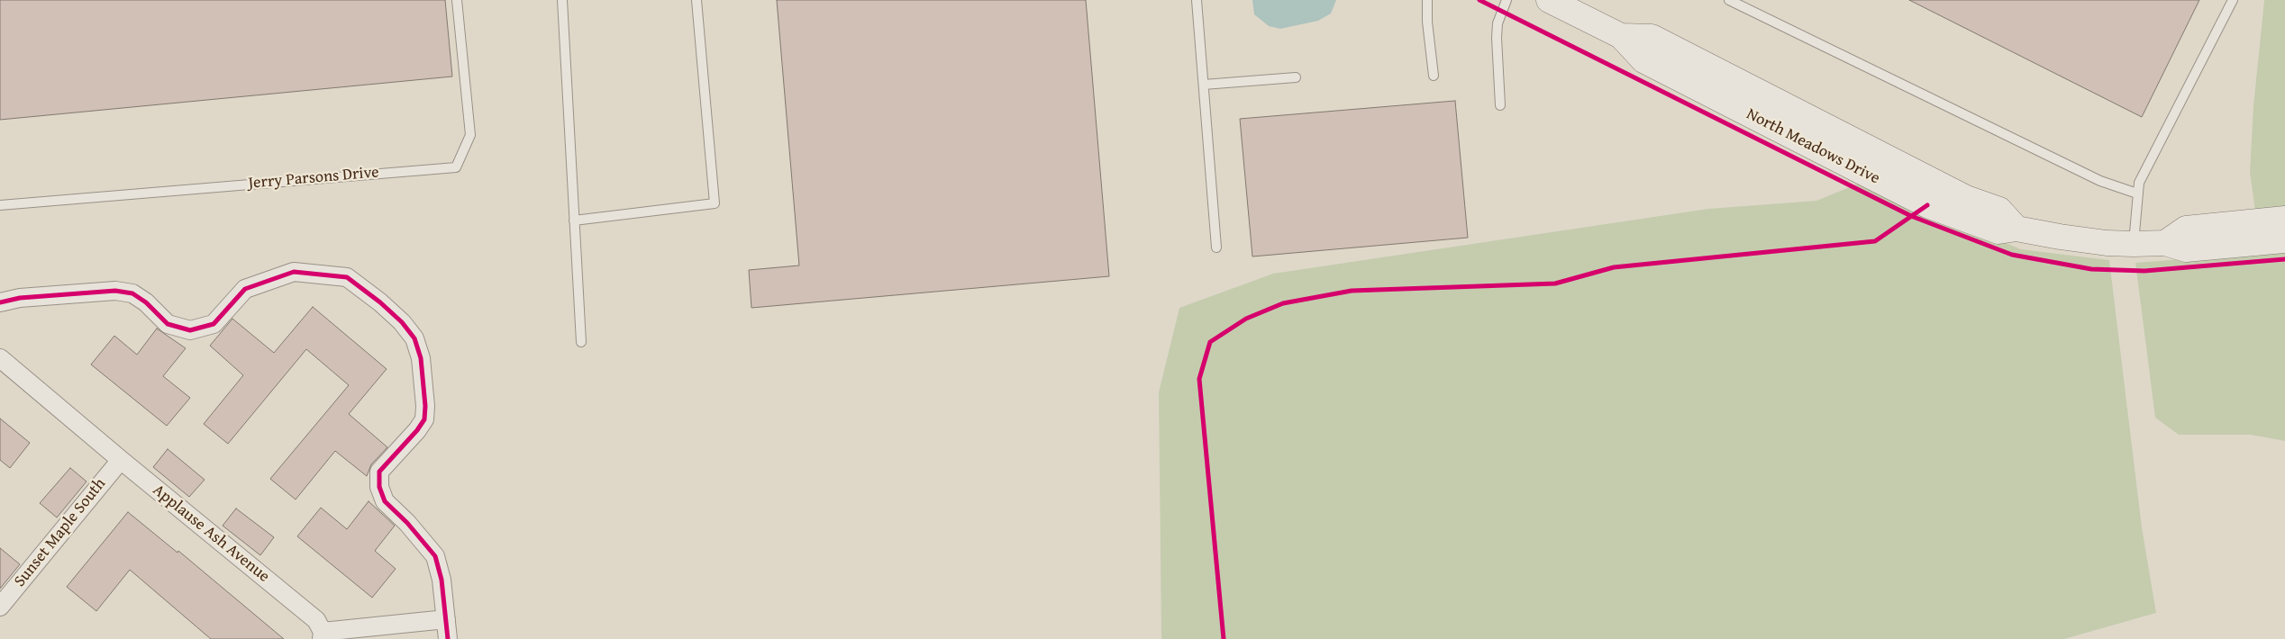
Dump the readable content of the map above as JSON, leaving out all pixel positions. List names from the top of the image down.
{
  "streets": {
    "street": ["North Meadows Drive", "Sunset Maple South", "Applause Ash Avenue"],
    "lane": ["Jerry Parsons Drive"]
  },
  "crossings": [
    ["Sunset Maple South", "Applause Ash Avenue"]
  ]
}
